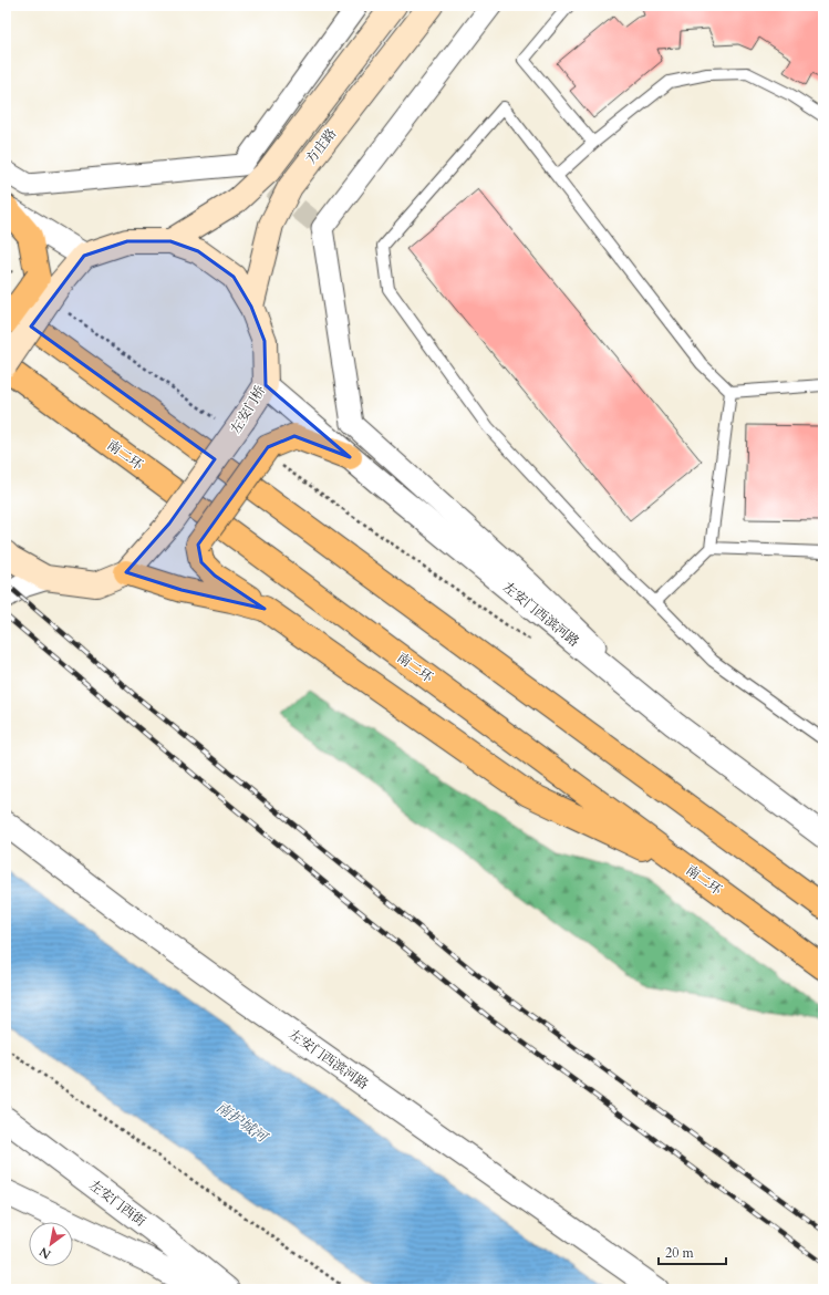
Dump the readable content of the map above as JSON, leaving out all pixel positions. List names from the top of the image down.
{
  "streets": {
    "highway": ["南二环"],
    "main road": ["方庄路", "左安门桥"],
    "street": ["左安门西滨河路", "左安门西街"]
  },
  "crossings": [
    ["方庄路", "左安门桥"],
    ["左安门桥", "左安门西滨河路"]
  ],
  "water": ["南护城河"],
  "scale_bar": "20 m",
  "north": "bottom left"
}
